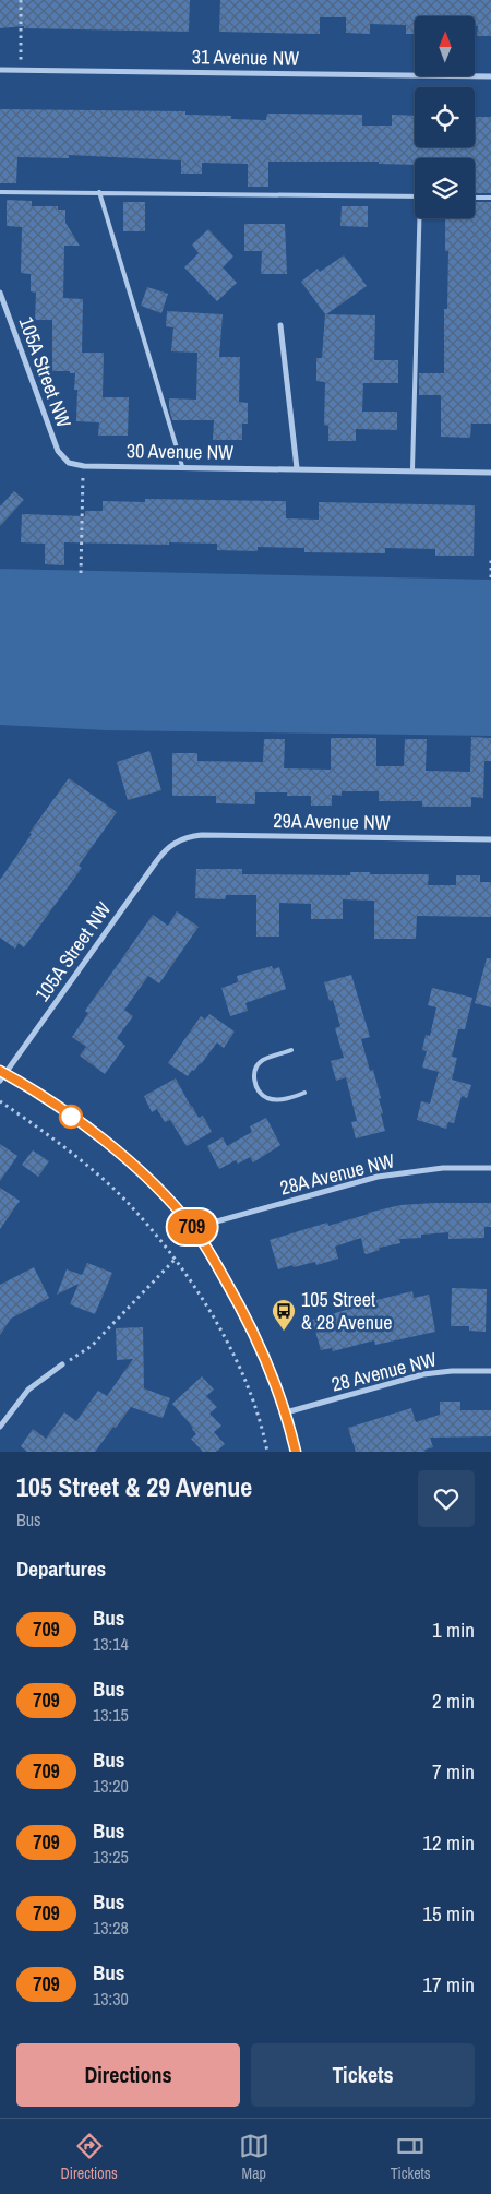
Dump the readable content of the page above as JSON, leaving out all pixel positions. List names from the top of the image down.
{
  "streets": {
    "street": [
      "31 Avenue NW",
      "105A Street NW",
      "30 Avenue NW",
      "29A Avenue NW",
      "28A Avenue NW",
      "28 Avenue NW"
    ]
  },
  "crossings": [
    ["105A Street NW", "30 Avenue NW"],
    ["105A Street NW", "29A Avenue NW"]
  ],
  "places": {
    "bus stop": ["105 Street & 28 Avenue"]
  },
  "lines": ["bus line 709"],
  "north": "top",
  "page": {
    "on_map": "709",
    "heading": [
      ["105 Street & 29 Avenue", "Bus"],
      "Departures"
    ],
    "list": [
      {
        "mark": "709",
        "name": "Bus",
        "note": "13:14",
        "value": "1 min"
      },
      {
        "mark": "709",
        "name": "Bus",
        "note": "13:15",
        "value": "2 min"
      },
      {
        "mark": "709",
        "name": "Bus",
        "note": "13:20",
        "value": "7 min"
      },
      {
        "mark": "709",
        "name": "Bus",
        "note": "13:25",
        "value": "12 min"
      },
      {
        "mark": "709",
        "name": "Bus",
        "note": "13:28",
        "value": "15 min"
      },
      {
        "mark": "709",
        "name": "Bus",
        "note": "13:30",
        "value": "17 min"
      }
    ],
    "buttons": ["Directions", "Tickets"],
    "tabs": ["Directions", "Map", "Tickets"]
  }
}
